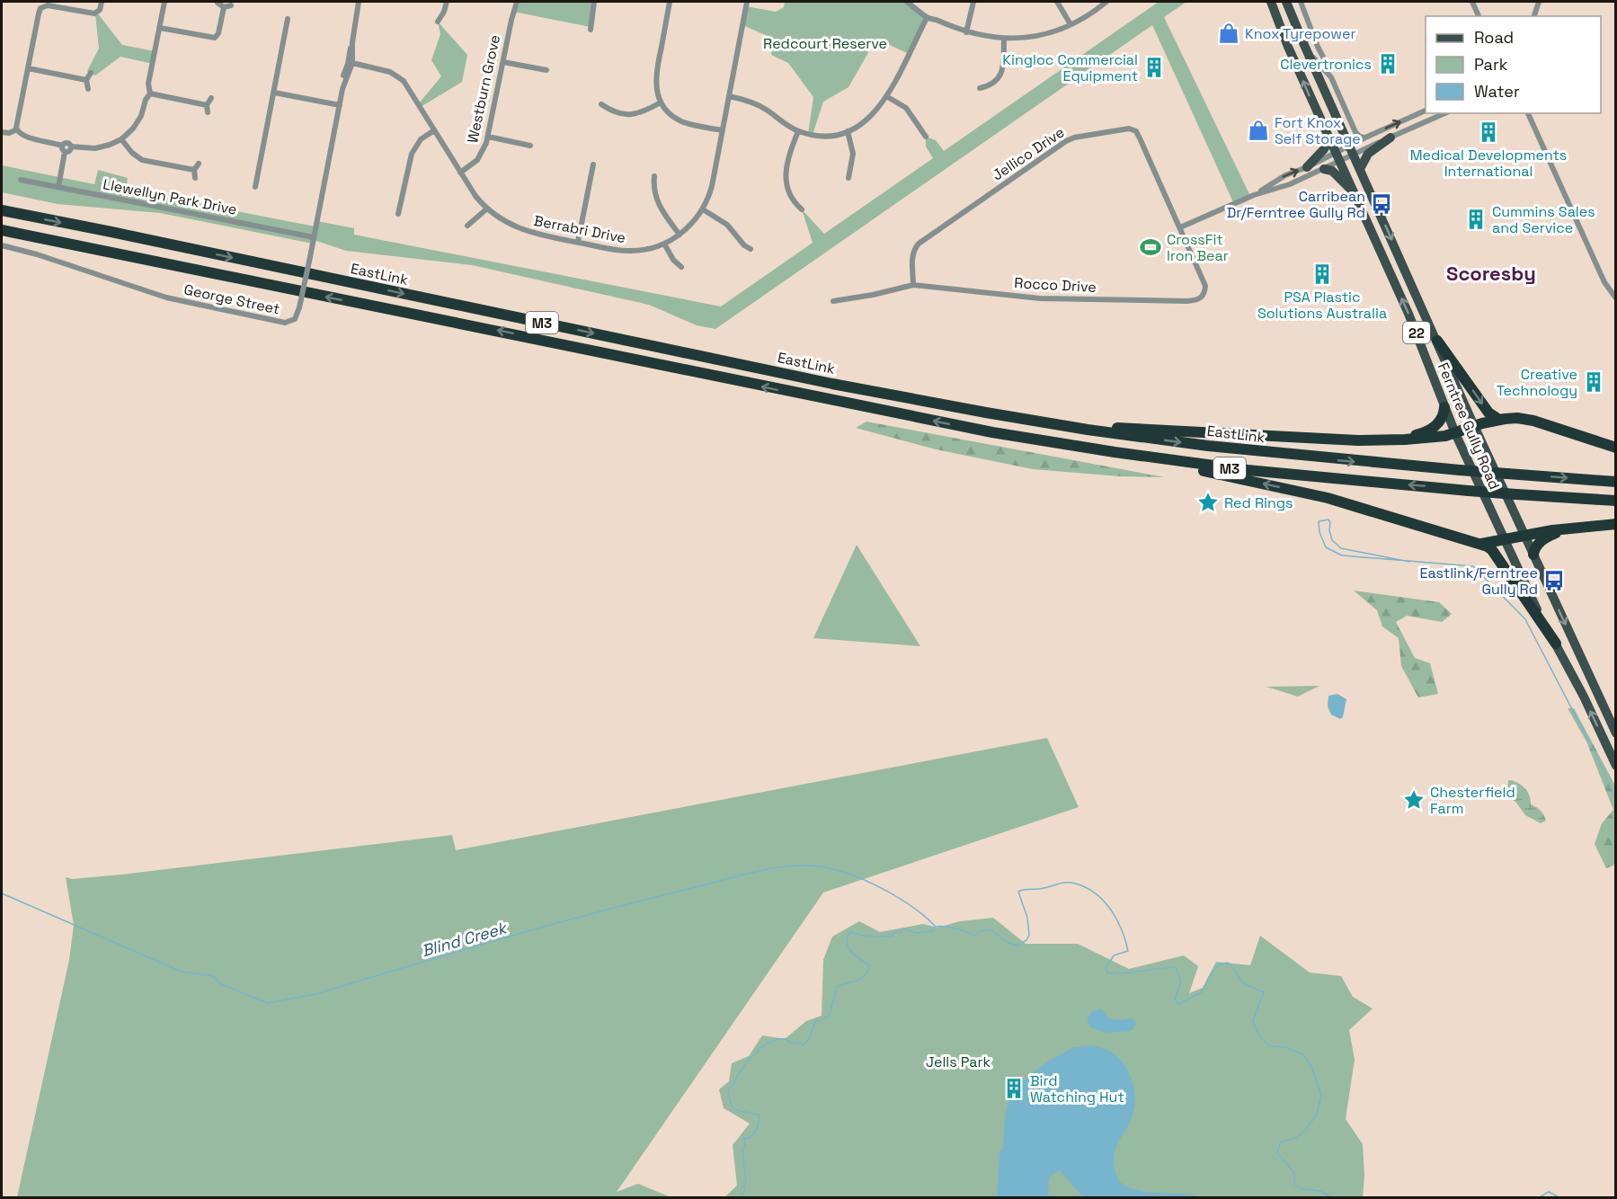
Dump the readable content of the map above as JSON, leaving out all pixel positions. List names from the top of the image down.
{
  "streets": {
    "highway": ["EastLink", "M3"],
    "main road": ["22", "Ferntree Gully Road"],
    "street": [
      "Westburn Grove",
      "Jellico Drive",
      "Llewellyn Park Drive",
      "Berrabri Drive",
      "Rocco Drive",
      "George Street"
    ]
  },
  "crossings": [
    ["Westburn Grove", "Berrabri Drive"],
    ["Jellico Drive", "Rocco Drive"],
    ["Llewellyn Park Drive", "George Street"],
    ["Berrabri Drive", "George Street"]
  ],
  "districts": ["Scoresby"],
  "water": ["Blind Creek"],
  "parks": ["Redcourt Reserve", "Jells Park"],
  "places": {
    "shop": ["Knox Tyrepower", "Fort Knox Self Storage"],
    "building": [
      "Clevertronics",
      "Kingloc Commercial Equipment",
      "Medical Developments International",
      "Cummins Sales and Service",
      "PSA Plastic Solutions Australia",
      "Creative Technology",
      "Bird Watching Hut"
    ],
    "bus stop": ["Carribean Dr/Ferntree Gully Rd", "Eastlink/Ferntree Gully Rd"],
    "sports": ["CrossFit Iron Bear"],
    "place": ["Red Rings", "Chesterfield Farm"]
  },
  "legend": ["Road", "Park", "Water"]
}
